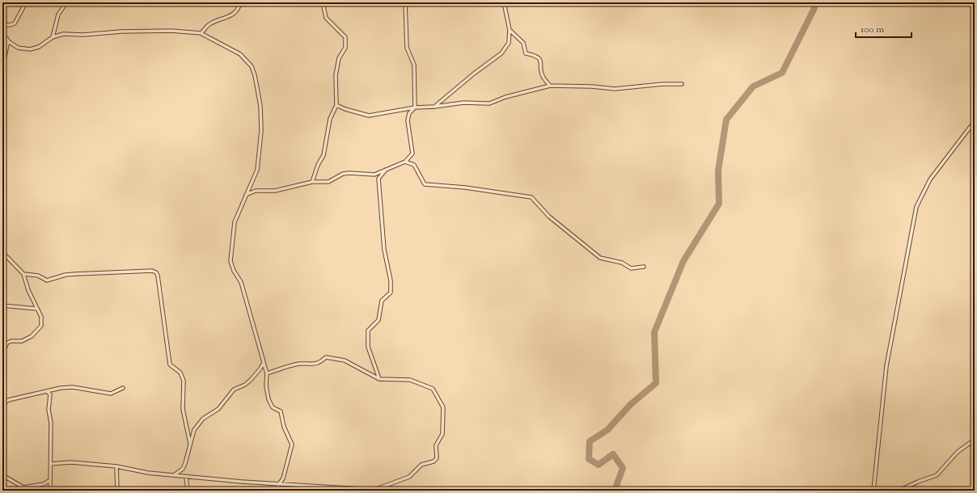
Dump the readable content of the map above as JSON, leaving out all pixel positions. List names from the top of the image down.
{
  "scale_bar": "100 m"
}
